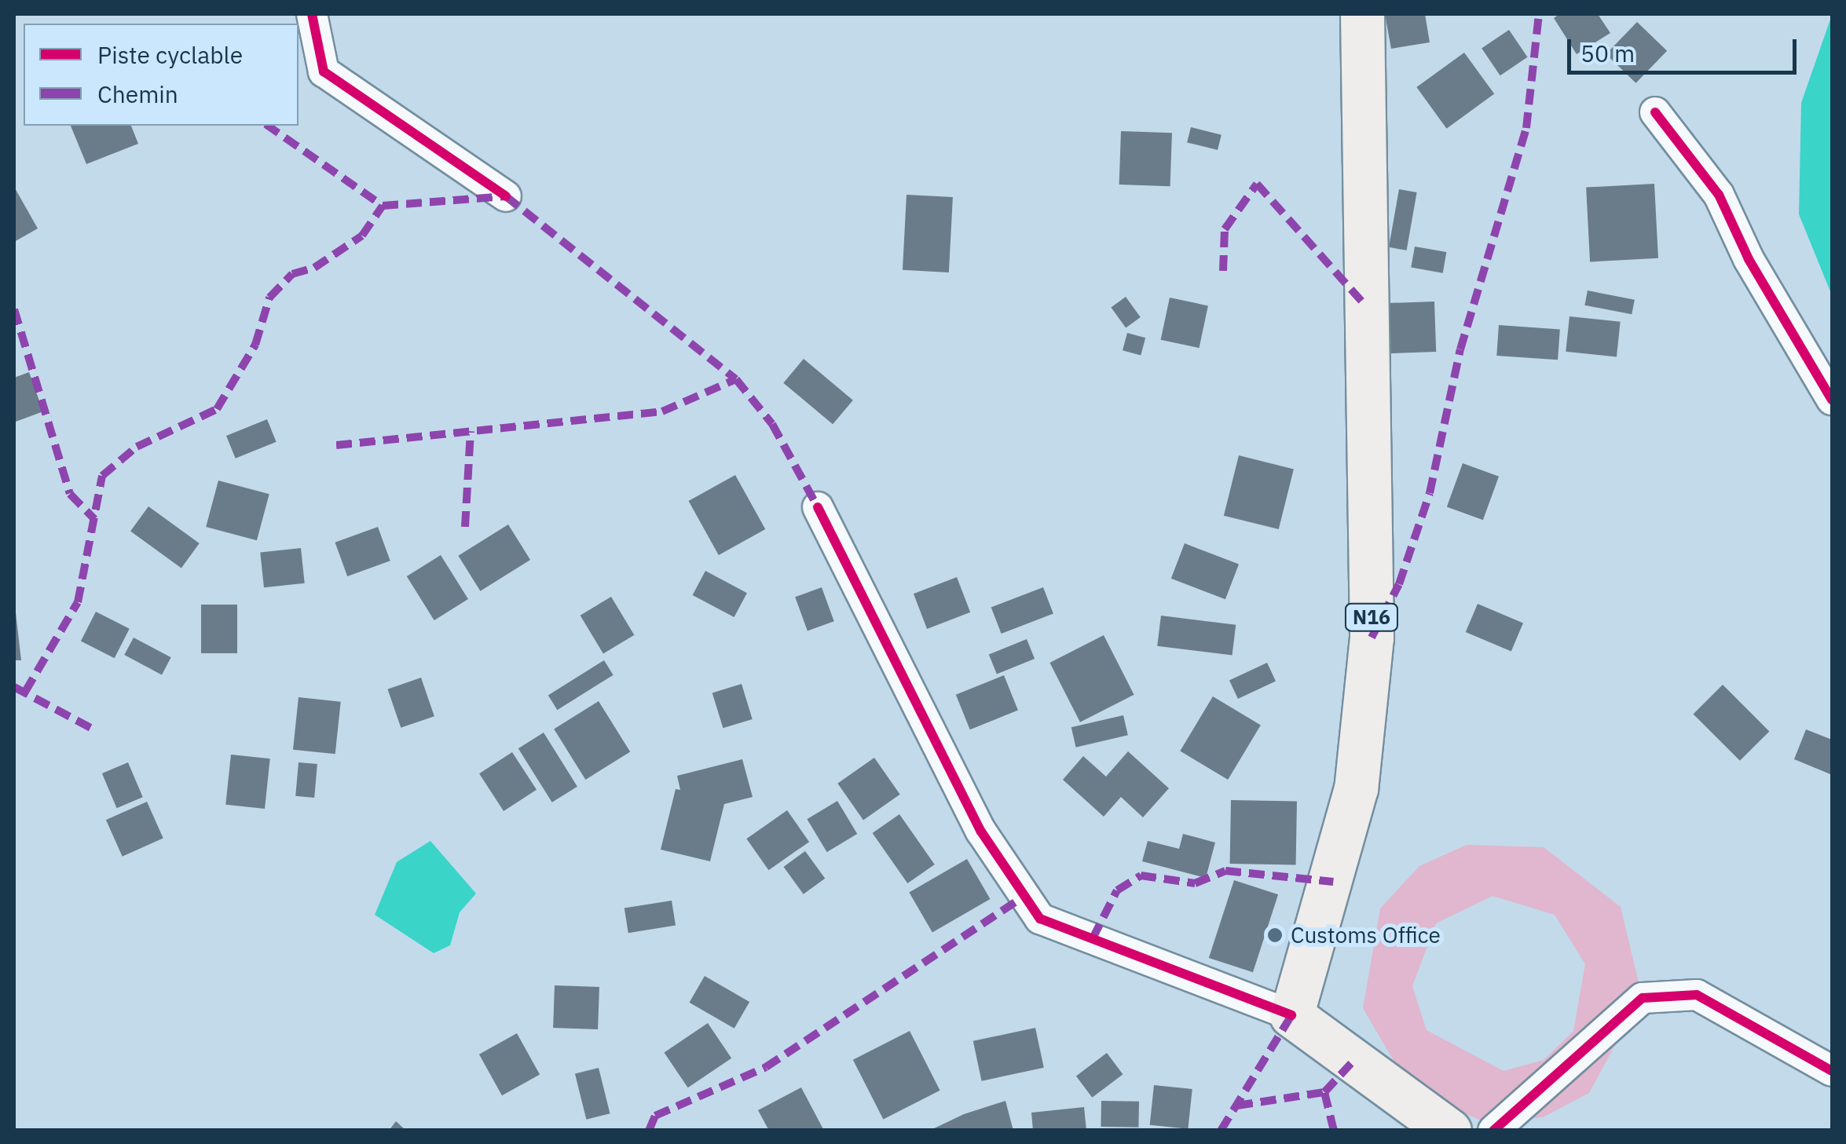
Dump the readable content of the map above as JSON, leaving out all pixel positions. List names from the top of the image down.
{
  "streets": {
    "main road": ["N16"]
  },
  "places": ["Customs Office"],
  "legend": ["Piste cyclable", "Chemin"],
  "scale_bar": "50 m"
}
